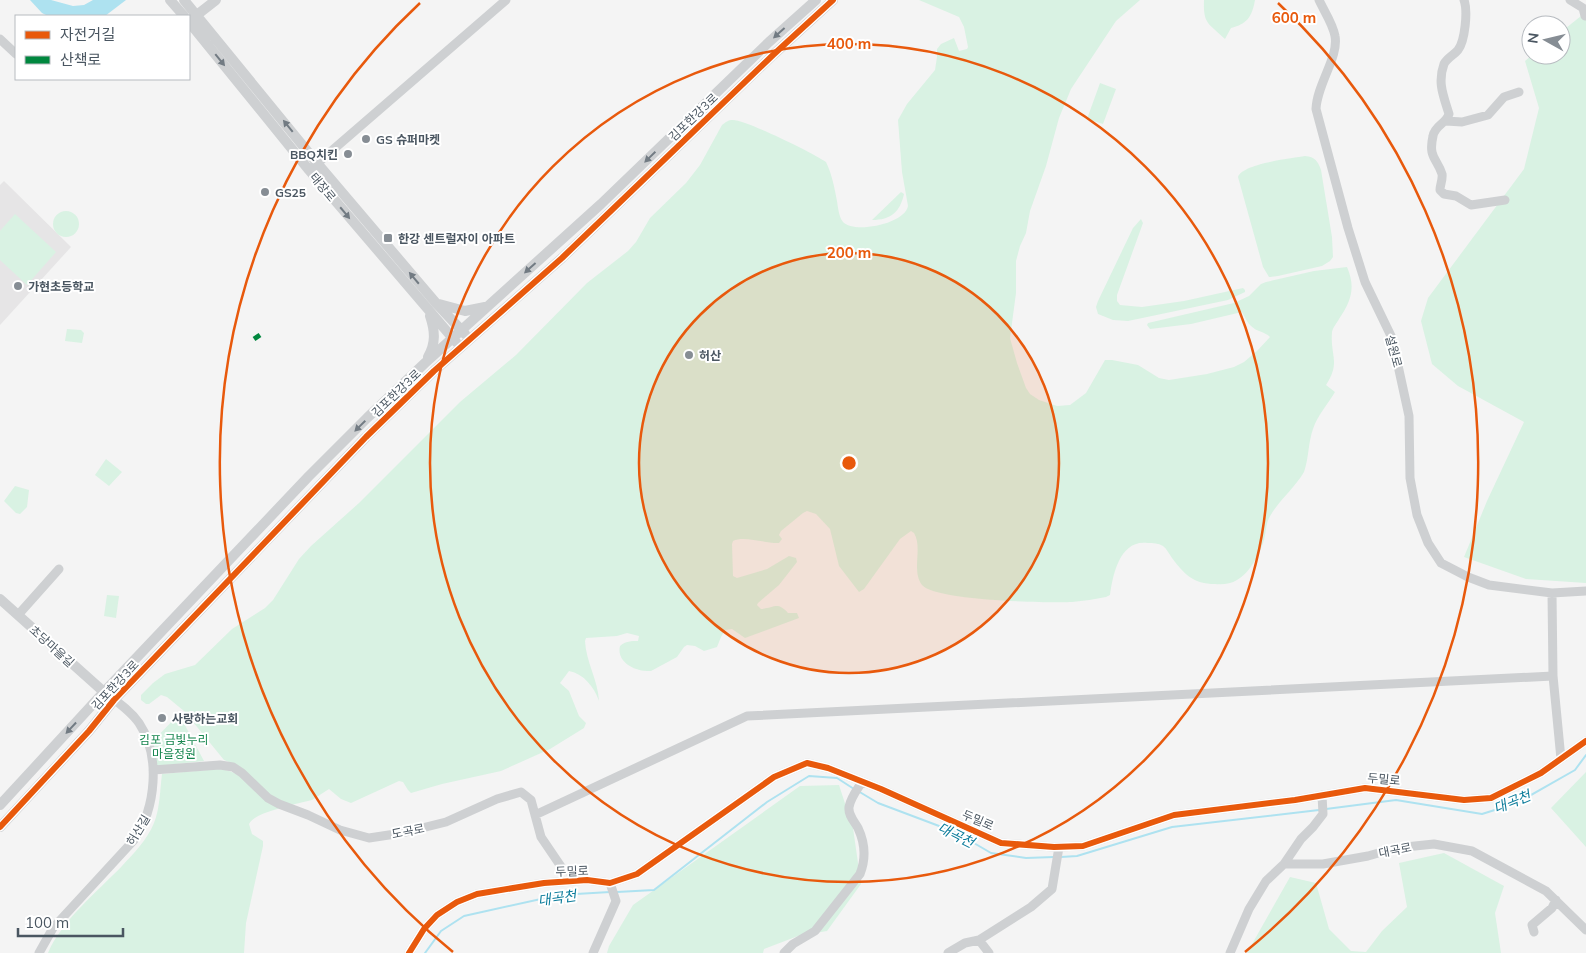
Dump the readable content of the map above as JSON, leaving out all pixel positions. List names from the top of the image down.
{
  "streets": {
    "street": [
      "김포한강3로",
      "태장로",
      "설원로",
      "초당마을길",
      "두밀로",
      "허산길",
      "도곡로",
      "대곡로"
    ]
  },
  "crossings": [
    ["김포한강3로", "태장로"],
    ["김포한강3로", "초당마을길"],
    ["김포한강3로", "허산길"],
    ["초당마을길", "허산길"],
    ["허산길", "도곡로"]
  ],
  "water": ["대곡천"],
  "parks": ["김포 금빛누리 마을정원"],
  "places": {
    "other": [
      "GS 슈퍼마켓",
      "BBQ치킨",
      "GS25",
      "가현초등학교",
      "허산",
      "사랑하는교회"
    ],
    "transit": ["한강 센트럴자이 아파트"]
  },
  "legend": ["자전거길", "산책로"],
  "scale_bar": "100 m",
  "north": "left",
  "rings": ["600 m", "400 m", "200 m"]
}
